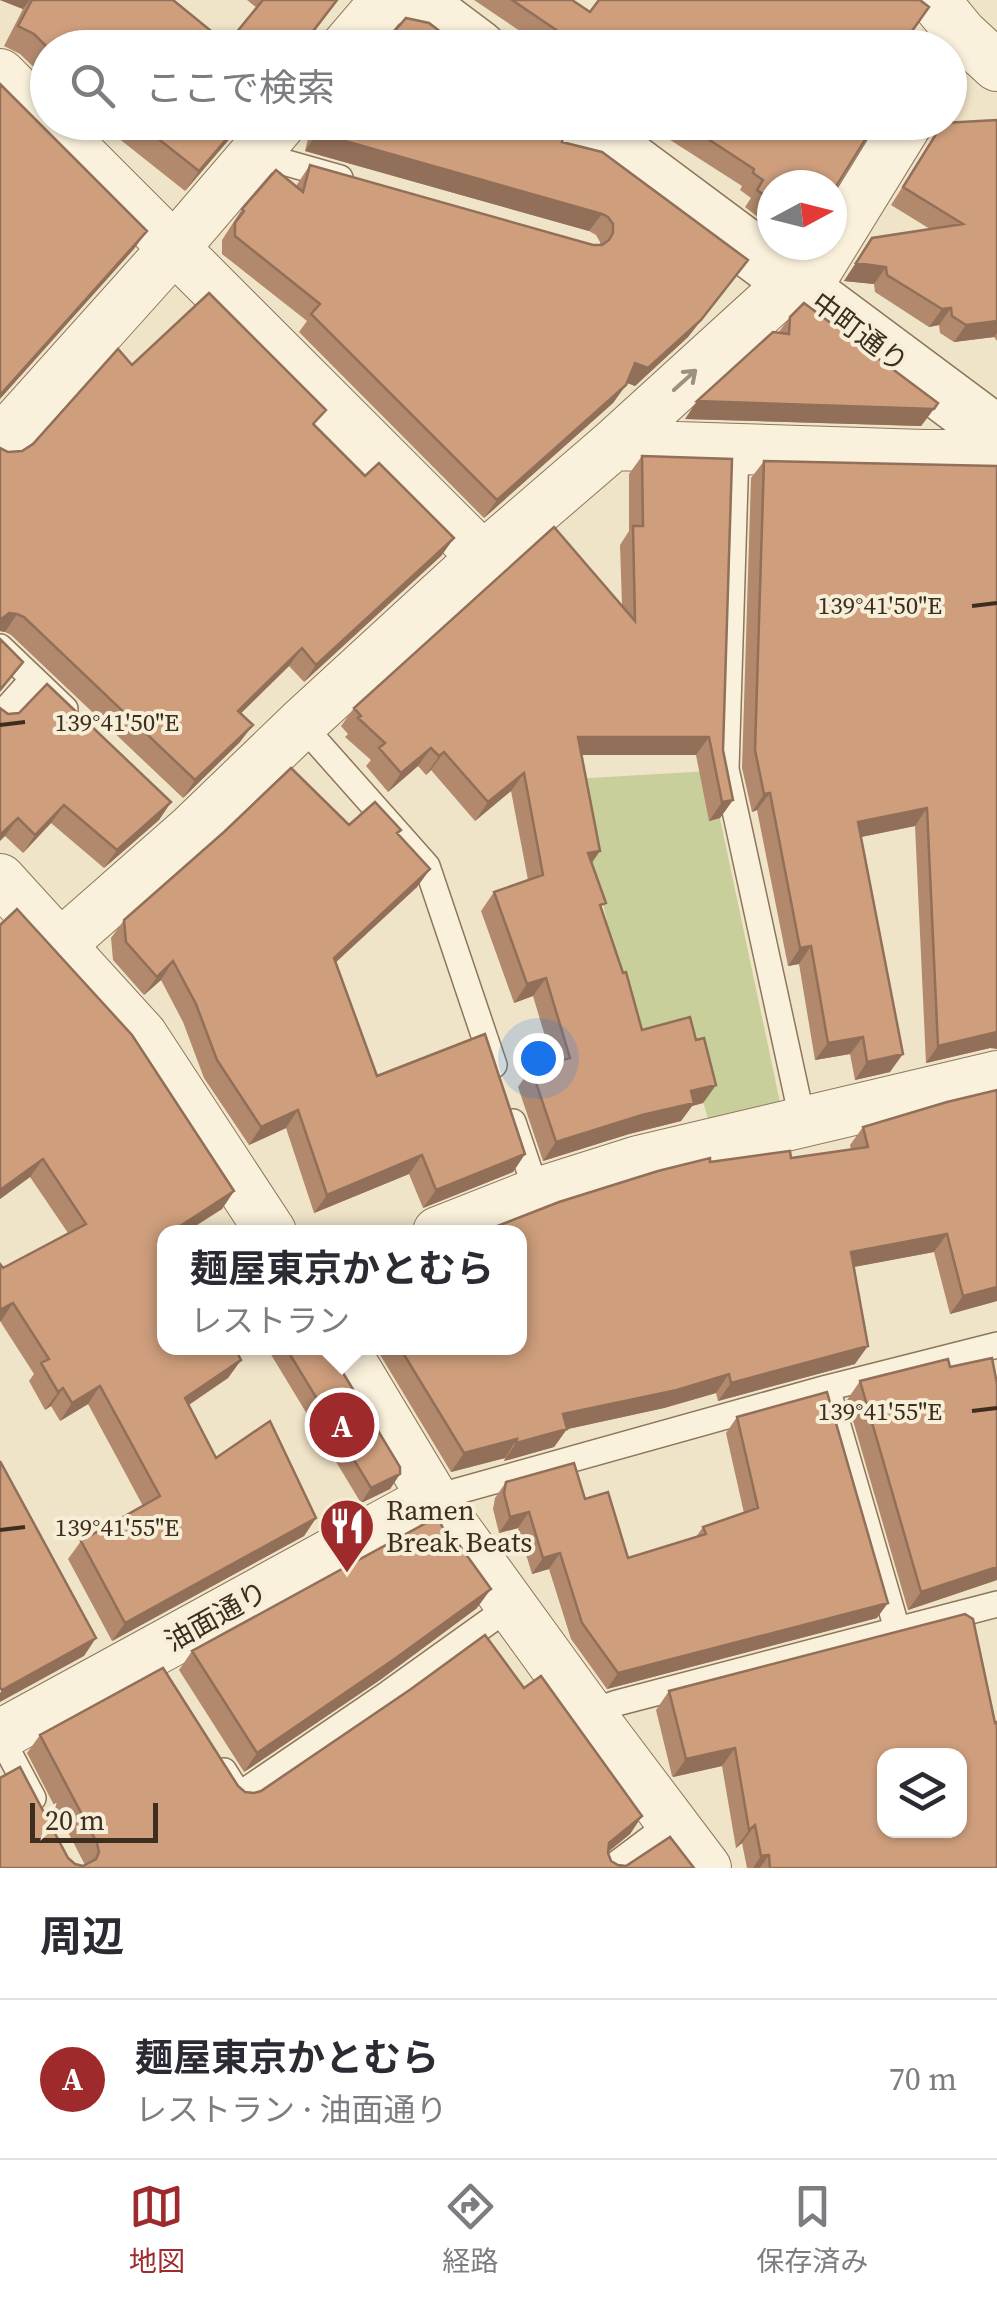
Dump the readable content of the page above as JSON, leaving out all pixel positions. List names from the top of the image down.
{
  "streets": {
    "street": ["中町通り", "油面通り"]
  },
  "places": {
    "restaurant": ["Ramen Break Beats"]
  },
  "scale_bar": "20 m",
  "north": "right",
  "page": {
    "search": "ここで検索",
    "popup": ["麺屋東京かとむら", "レストラン"],
    "pins": "A",
    "scale": "20 m",
    "heading": "周辺",
    "list": [
      {
        "mark": "A",
        "name": "麺屋東京かとむら",
        "note": "レストラン · 油面通り",
        "value": "70 m"
      }
    ],
    "nav": ["地図", "経路", "保存済み"]
  },
  "coordinates": ["139°41'50\"E", "139°41'55\"E"]
}
